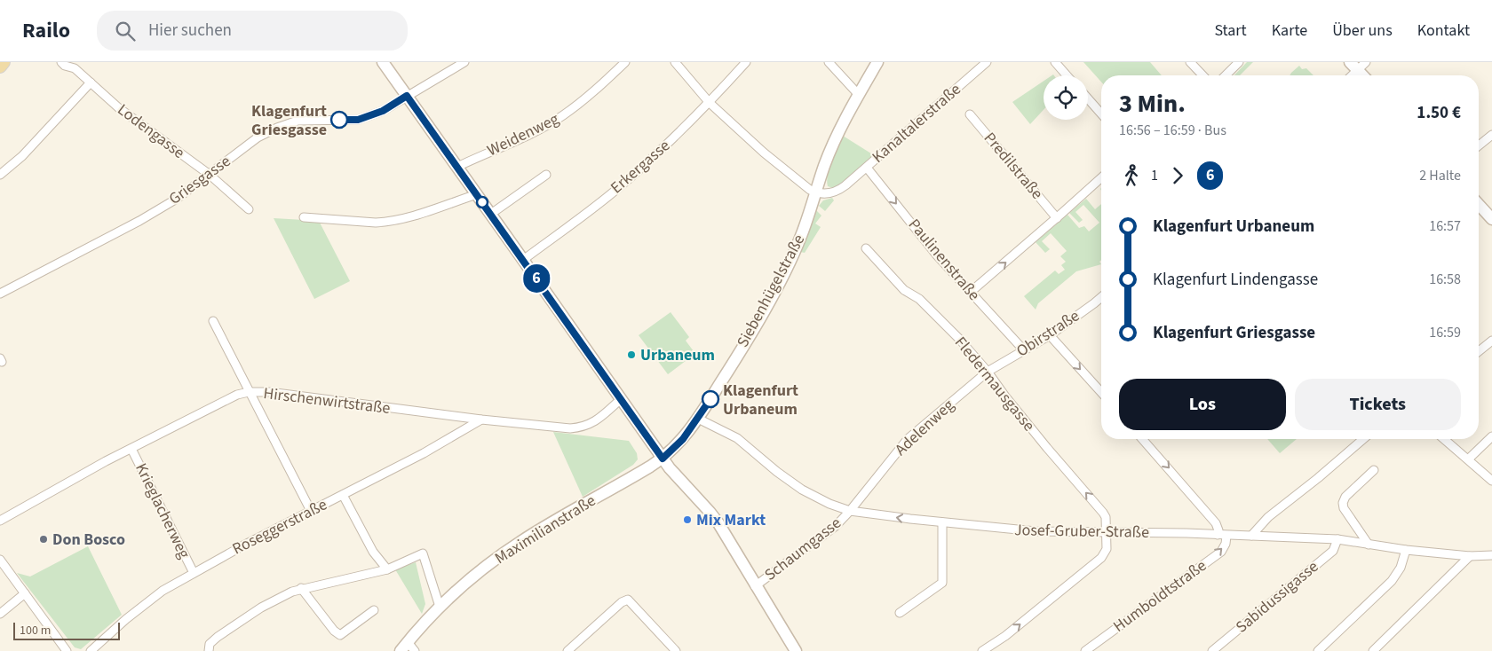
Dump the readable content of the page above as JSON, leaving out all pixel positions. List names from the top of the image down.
{
  "streets": {
    "street": [
      "Kanaltalerstraße",
      "Lodengasse",
      "Weidenweg",
      "Predilstraße",
      "Erkergasse",
      "Griesgasse",
      "Paulinenstraße",
      "Siebenhügelstraße",
      "Obirstraße",
      "Fledermausgasse",
      "Hirschenwirtstraße",
      "Adelenweg",
      "Krieglacherweg",
      "Roseggerstraße",
      "Maximilianstraße",
      "Josef-Gruber-Straße",
      "Schaumgasse",
      "Humboldtstraße",
      "Sabidussigasse"
    ]
  },
  "crossings": [
    ["Kanaltalerstraße", "Paulinenstraße"],
    ["Kanaltalerstraße", "Siebenhügelstraße"],
    ["Lodengasse", "Griesgasse"],
    ["Paulinenstraße", "Obirstraße"],
    ["Siebenhügelstraße", "Maximilianstraße"],
    ["Siebenhügelstraße", "Josef-Gruber-Straße"],
    ["Obirstraße", "Fledermausgasse"],
    ["Obirstraße", "Adelenweg"],
    ["Fledermausgasse", "Adelenweg"],
    ["Fledermausgasse", "Josef-Gruber-Straße"],
    ["Hirschenwirtstraße", "Krieglacherweg"],
    ["Hirschenwirtstraße", "Roseggerstraße"],
    ["Adelenweg", "Josef-Gruber-Straße"],
    ["Adelenweg", "Schaumgasse"],
    ["Krieglacherweg", "Roseggerstraße"],
    ["Josef-Gruber-Straße", "Schaumgasse"],
    ["Josef-Gruber-Straße", "Humboldtstraße"],
    ["Josef-Gruber-Straße", "Sabidussigasse"]
  ],
  "one_way": ["Paulinenstraße", "Fledermausgasse"],
  "places": [
    "Klagenfurt Griesgasse",
    "Urbaneum",
    "Klagenfurt Urbaneum",
    "Mix Markt",
    "Don Bosco"
  ],
  "lines": ["bus line 6"],
  "scale_bar": "100 m",
  "page": {
    "header": "Railo",
    "search": "Hier suchen",
    "nav": [
      "Start",
      "Karte",
      "Über uns",
      "Kontakt"
    ],
    "on_map": "6",
    "heading": ["3 Min.", "16:56 – 16:59 · Bus", "1.50 €"],
    "legs": ["1", "6", "2 Halte"],
    "list": [
      {
        "name": "Klagenfurt Urbaneum",
        "value": "16:57"
      },
      {
        "name": "Klagenfurt Lindengasse",
        "value": "16:58"
      },
      {
        "name": "Klagenfurt Griesgasse",
        "value": "16:59"
      }
    ],
    "buttons": ["Los", "Tickets"],
    "scale": "100 m"
  }
}
